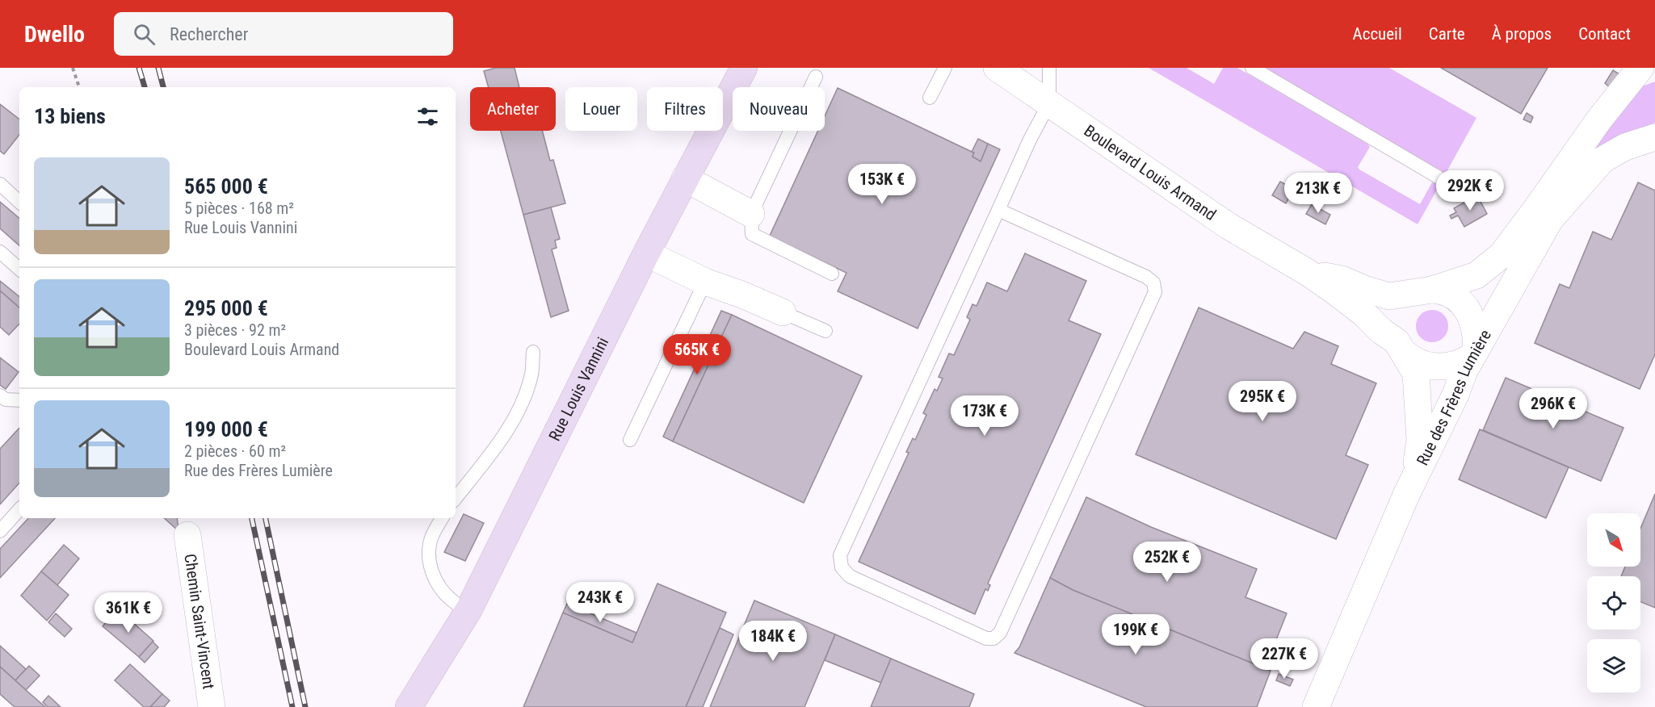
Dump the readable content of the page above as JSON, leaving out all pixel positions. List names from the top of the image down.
{
  "streets": {
    "main road": ["Rue Louis Vannini"],
    "street": ["Boulevard Louis Armand", "Rue des Frères Lumière", "Chemin Saint-Vincent"]
  },
  "crossings": [
    ["Boulevard Louis Armand", "Rue des Frères Lumière"]
  ],
  "north": "bottom right",
  "page": {
    "header": "Dwello",
    "search": "Rechercher",
    "nav": [
      "Accueil",
      "Carte",
      "À propos",
      "Contact"
    ],
    "chip": [
      "Acheter",
      "Louer",
      "Filtres",
      "Nouveau"
    ],
    "heading": "13 biens",
    "list": [
      {
        "name": "565 000 €",
        "note": "5 pièces · 168 m² · Rue Louis Vannini"
      },
      {
        "name": "295 000 €",
        "note": "3 pièces · 92 m² · Boulevard Louis Armand"
      },
      {
        "name": "199 000 €",
        "note": "2 pièces · 60 m² · Rue des Frères Lumière"
      }
    ],
    "price": [
      "153K €",
      "292K €",
      "213K €",
      "565K €",
      "295K €",
      "296K €",
      "173K €",
      "252K €",
      "243K €",
      "361K €",
      "199K €",
      "184K €",
      "227K €"
    ]
  }
}
